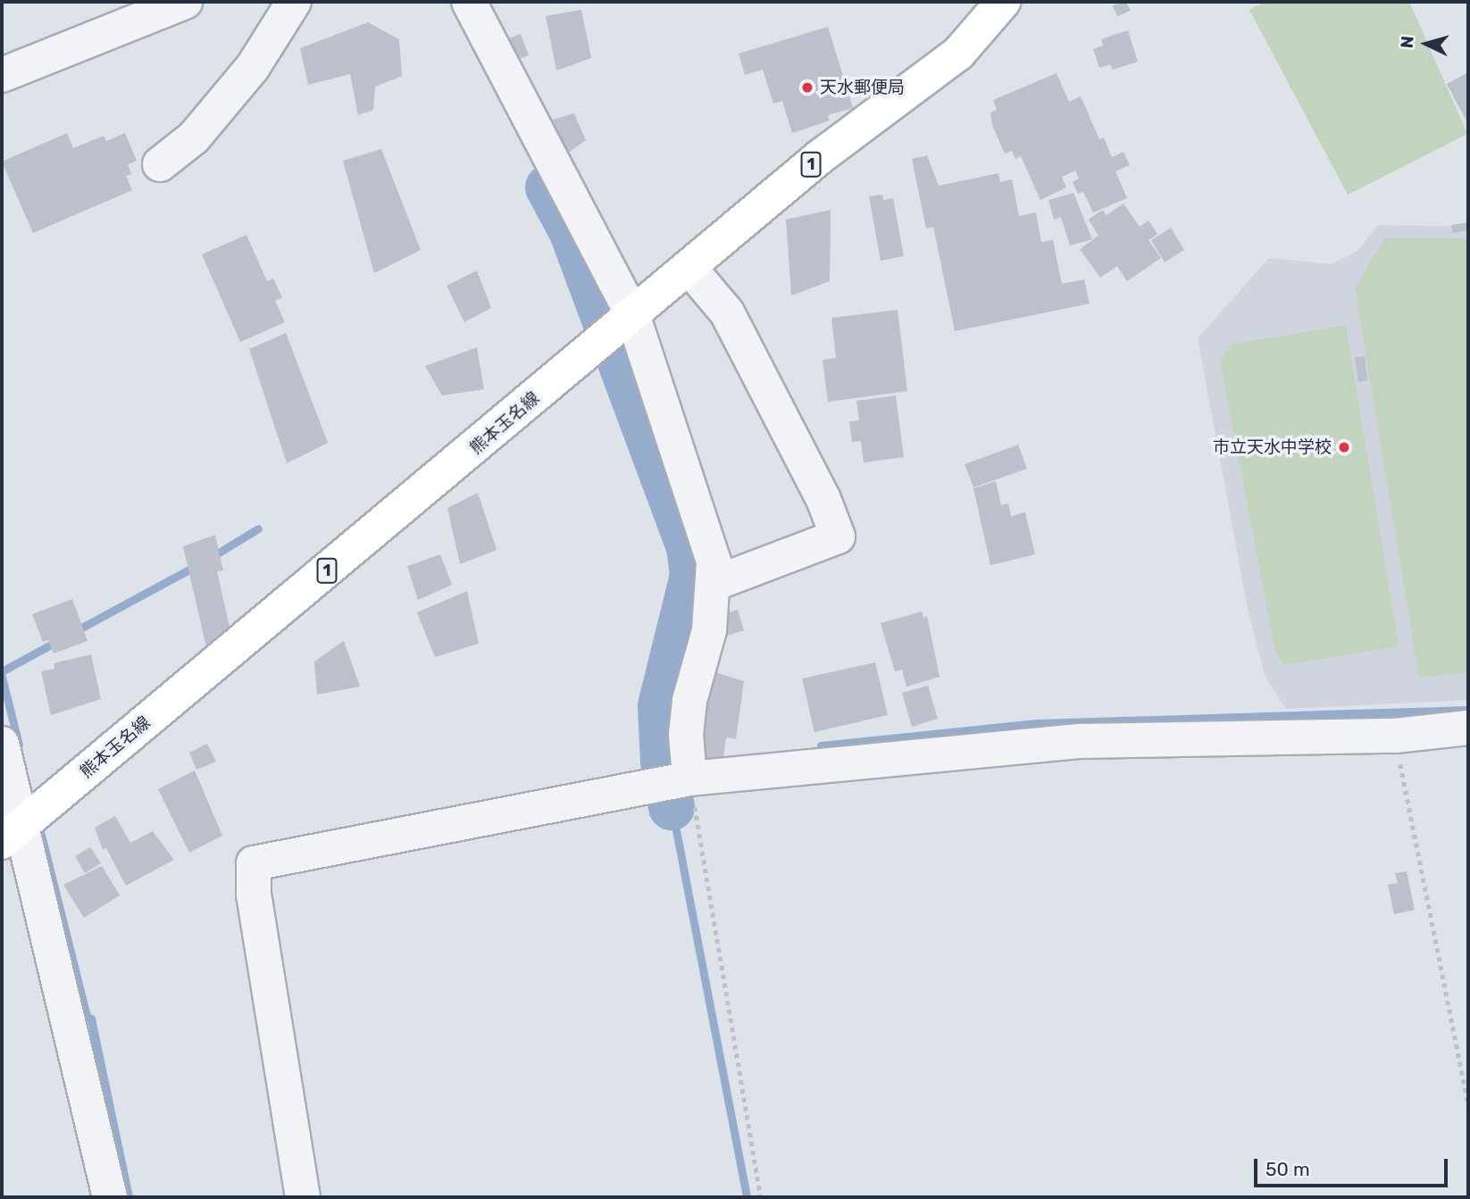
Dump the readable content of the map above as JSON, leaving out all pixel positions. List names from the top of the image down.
{
  "streets": {
    "main road": ["1", "熊本玉名線"]
  },
  "places": ["天水郵便局", "市立天水中学校"],
  "scale_bar": "50 m",
  "north": "left"
}
